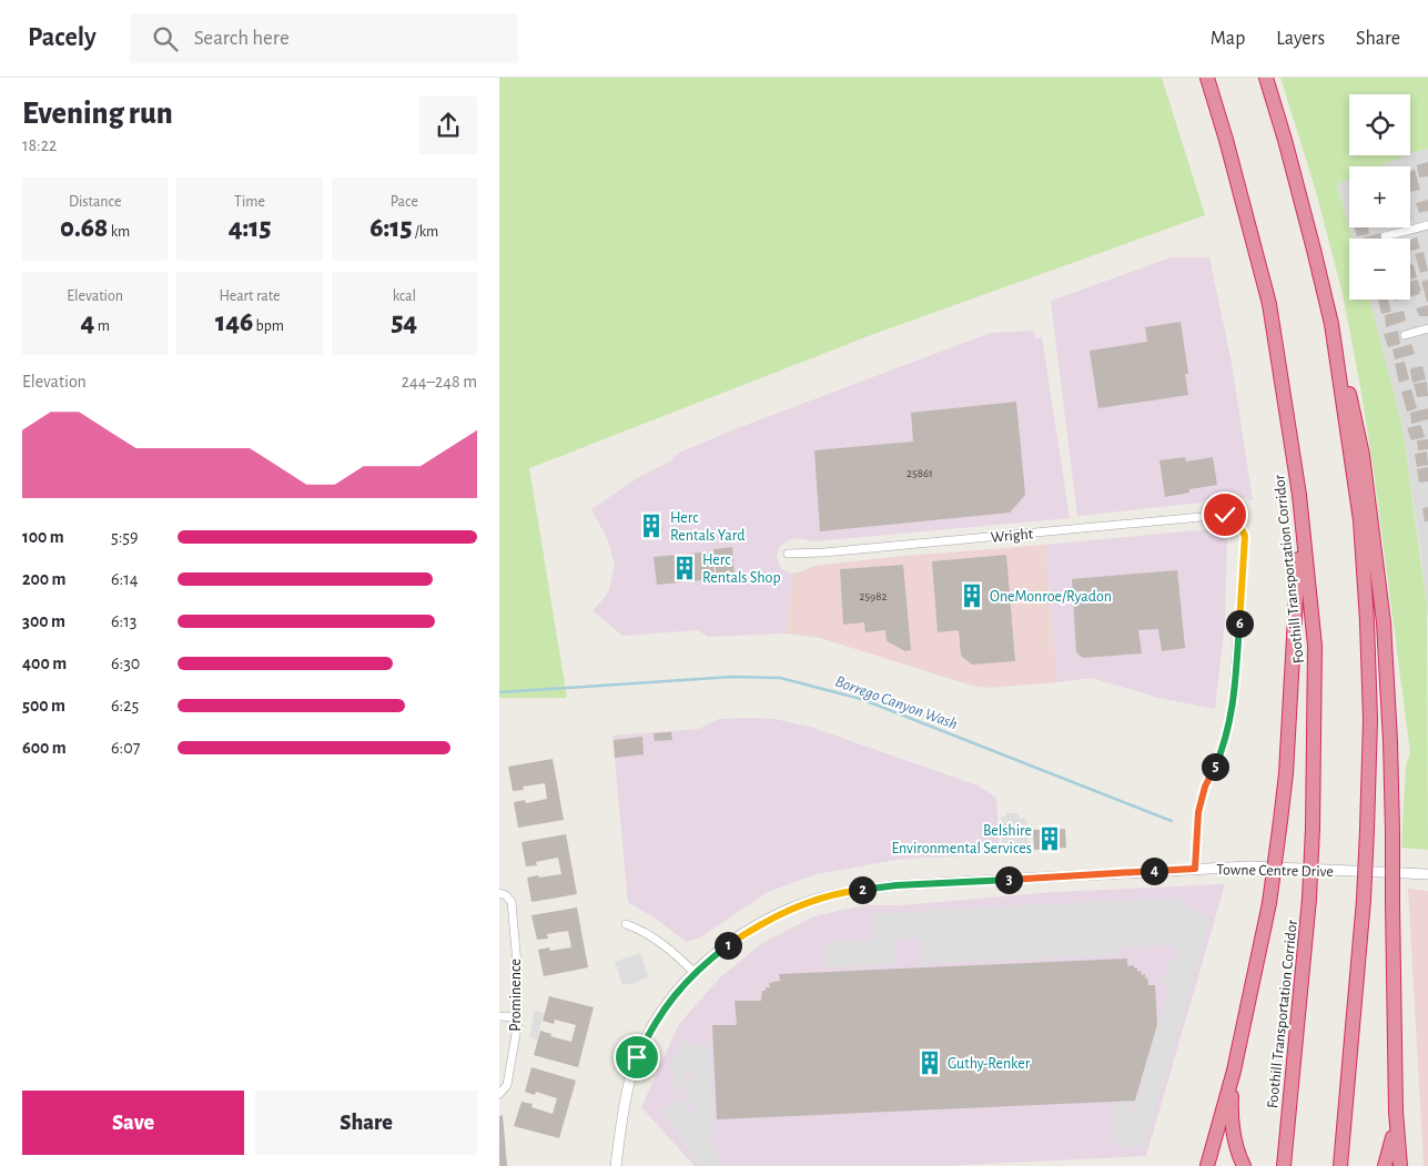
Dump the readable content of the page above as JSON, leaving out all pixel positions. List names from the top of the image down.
{
  "streets": {
    "highway": ["Foothill Transportation Corridor"],
    "street": ["Wright", "Towne Centre Drive", "Prominence"]
  },
  "crossings": [
    ["Wright", "Towne Centre Drive"]
  ],
  "water": ["Borrego Canyon Wash"],
  "places": {
    "building": [
      "Herc Rentals Yard",
      "Herc Rentals Shop",
      "OneMonroe/Ryadon",
      "Belshire Environmental Services",
      "Guthy-Renker"
    ]
  },
  "house_numbers": ["25861", "25982"],
  "page": {
    "header": "Pacely",
    "search": "Search here",
    "nav": ["Map", "Layers", "Share"],
    "heading": ["Evening run", "18:22"],
    "map_buttons": ["+", "−"],
    "stats": [
      ["Distance", "0.68 km"],
      ["Time", "4:15"],
      ["Pace", "6:15 /km"],
      ["Elevation", "4 m"],
      ["Heart rate", "146 bpm"],
      ["kcal", "54"]
    ],
    "chart": ["Elevation", "244–248 m"],
    "list": [
      {
        "name": "100 m",
        "note": "5:59"
      },
      {
        "name": "200 m",
        "note": "6:14"
      },
      {
        "name": "300 m",
        "note": "6:13"
      },
      {
        "name": "400 m",
        "note": "6:30"
      },
      {
        "name": "500 m",
        "note": "6:25"
      },
      {
        "name": "600 m",
        "note": "6:07"
      }
    ],
    "pins": [
      "6",
      "5",
      "4",
      "3",
      "2",
      "1"
    ],
    "buttons": ["Save", "Share"]
  }
}
